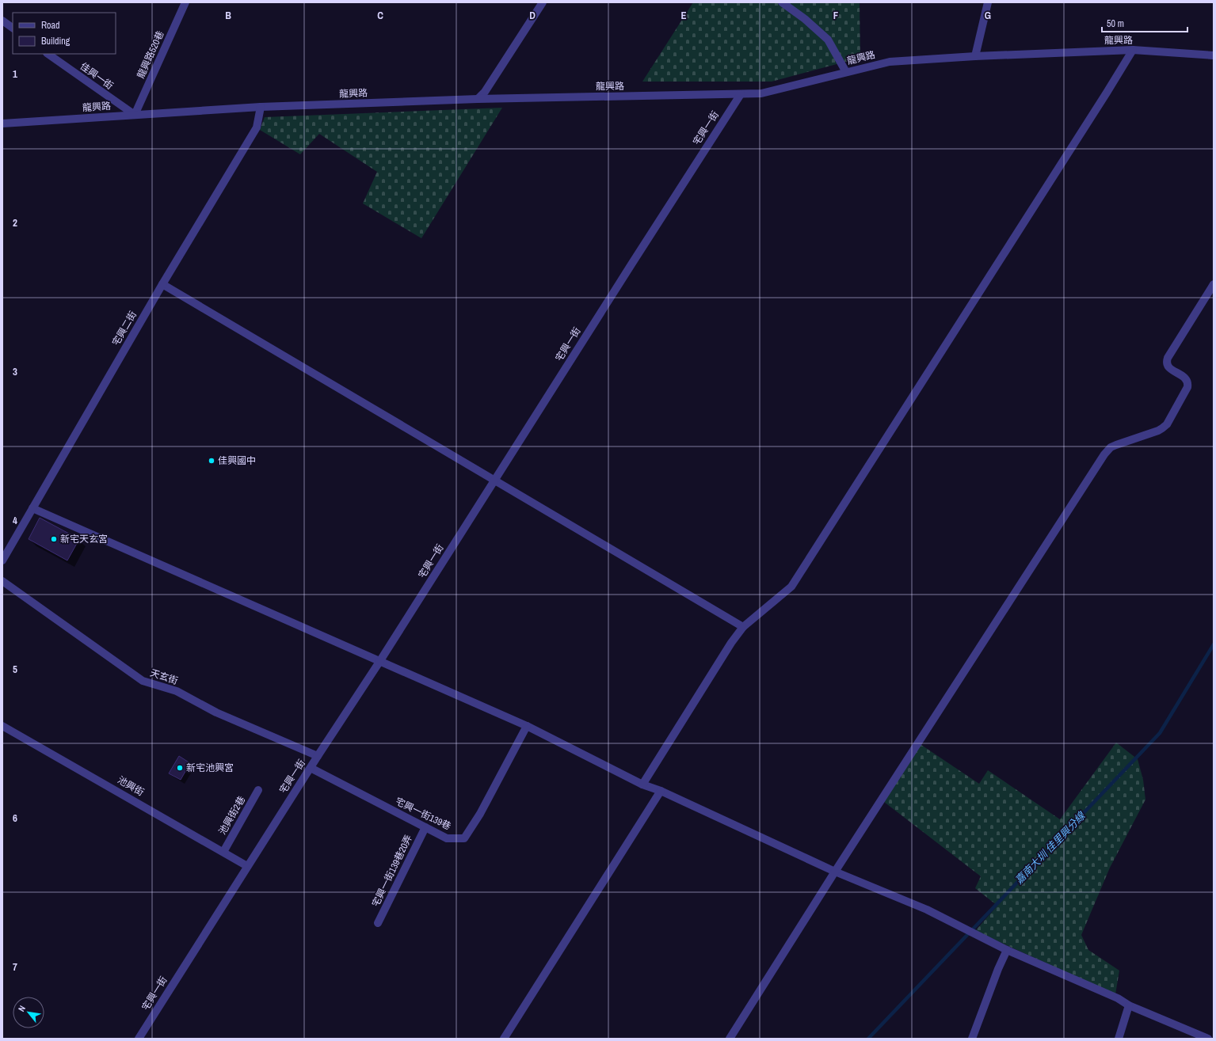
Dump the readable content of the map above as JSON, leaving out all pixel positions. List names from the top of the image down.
{
  "streets": {
    "street": [
      "龍興路",
      "龍興路520巷",
      "佳興一街",
      "宅興一街",
      "宅興二街",
      "天玄街",
      "池興街",
      "宅興一街139巷",
      "池興街2巷",
      "宅興一街139巷20弄"
    ]
  },
  "crossings": [
    ["龍興路", "龍興路520巷"],
    ["龍興路", "佳興一街"],
    ["龍興路", "宅興一街"],
    ["龍興路", "宅興二街"],
    ["龍興路520巷", "佳興一街"],
    ["宅興一街", "天玄街"],
    ["宅興一街", "池興街"],
    ["宅興一街", "宅興一街139巷"],
    ["池興街", "池興街2巷"],
    ["宅興一街139巷", "宅興一街139巷20弄"]
  ],
  "water": ["嘉南大圳 佳里興分線"],
  "places": ["佳興國中", "新宅天玄宮", "新宅池興宮"],
  "legend": ["Road", "Building"],
  "scale_bar": "50 m",
  "north": "top left",
  "grid": {
    "columns": [
      "B",
      "C",
      "D",
      "E",
      "F",
      "G"
    ],
    "rows": [
      "1",
      "2",
      "3",
      "4",
      "5",
      "6",
      "7"
    ]
  }
}
